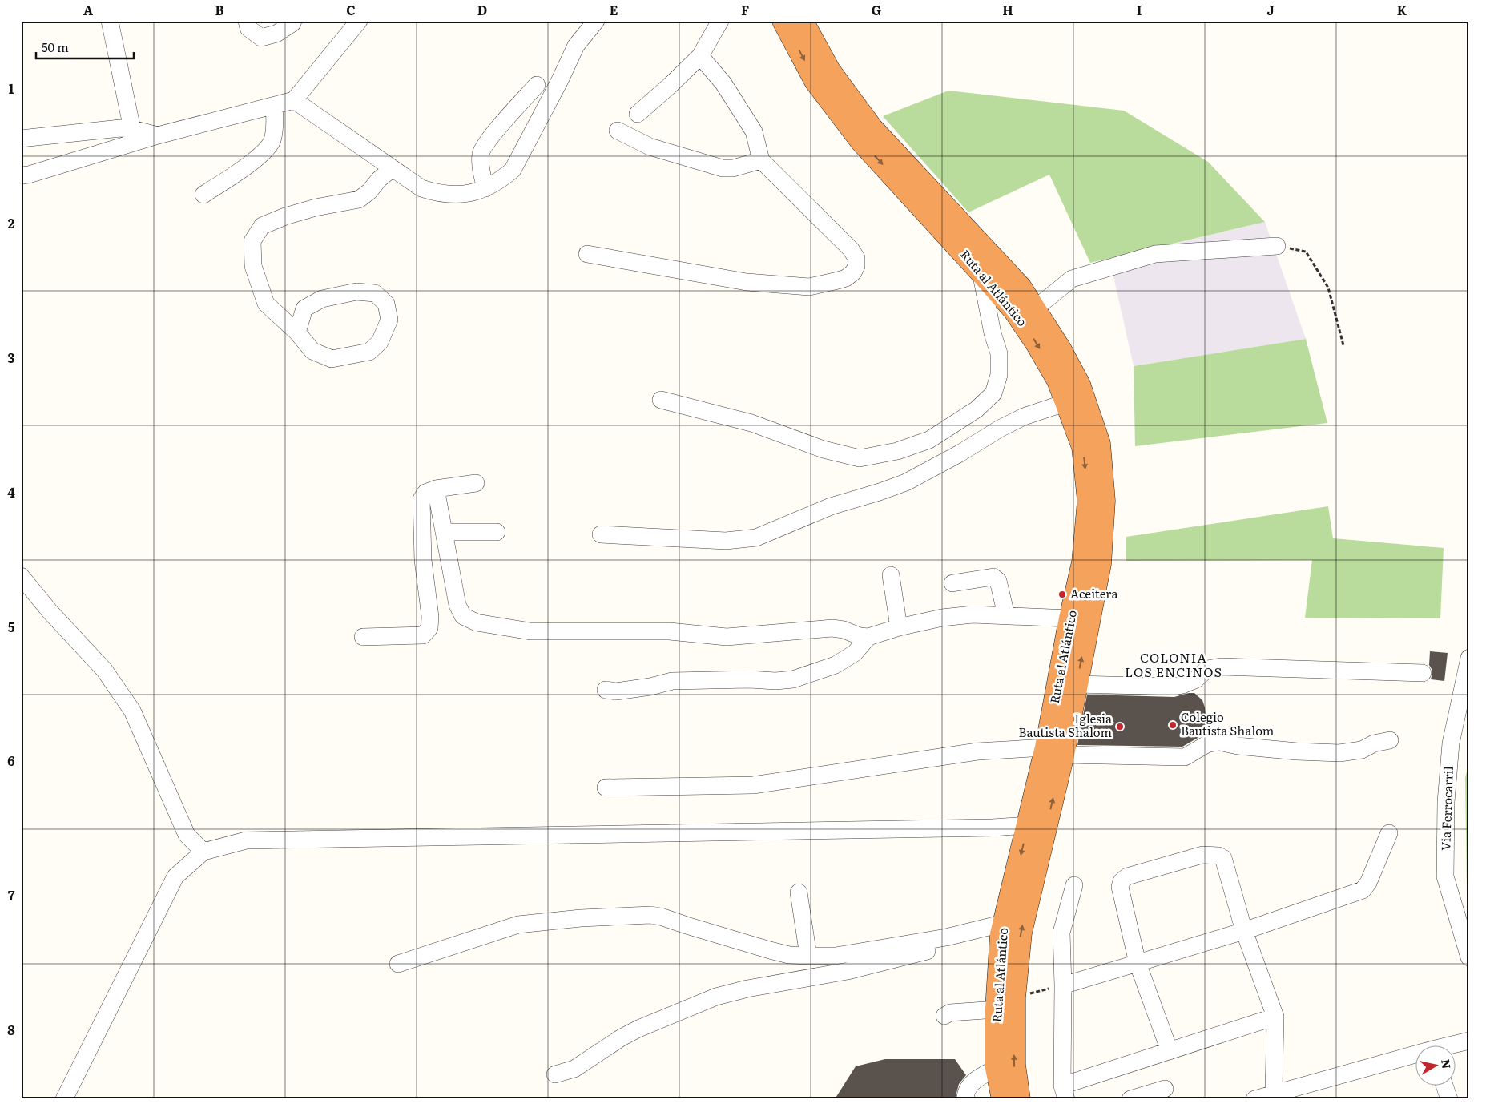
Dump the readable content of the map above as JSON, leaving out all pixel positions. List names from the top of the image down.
{
  "streets": {
    "highway": ["Ruta al Atlántico"],
    "street": ["Via Ferrocarril"]
  },
  "districts": ["COLONIA LOS ENCINOS"],
  "places": ["Aceitera", "Colegio Bautista Shalom", "Iglesia Bautista Shalom"],
  "scale_bar": "50 m",
  "north": "right",
  "grid": {
    "columns": [
      "A",
      "B",
      "C",
      "D",
      "E",
      "F",
      "G",
      "H",
      "I",
      "J",
      "K"
    ],
    "rows": [
      "1",
      "2",
      "3",
      "4",
      "5",
      "6",
      "7",
      "8"
    ]
  }
}
